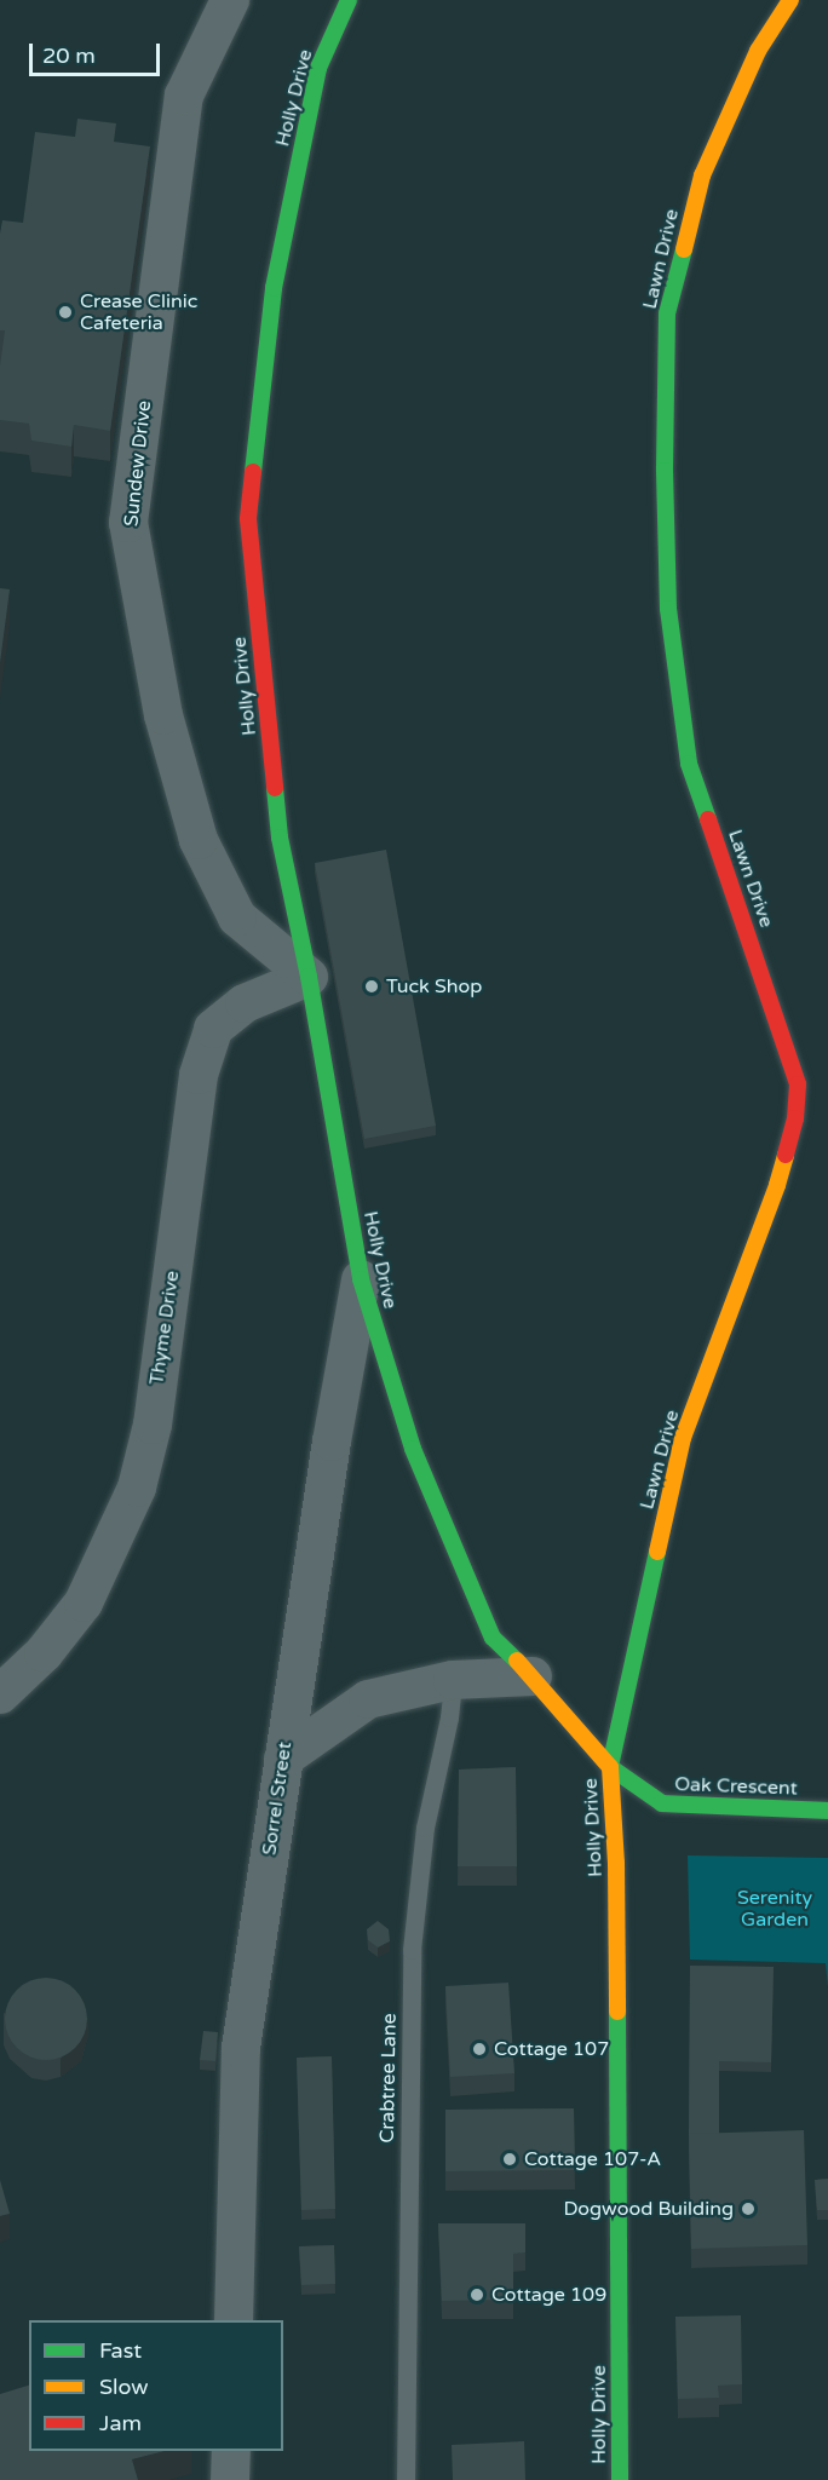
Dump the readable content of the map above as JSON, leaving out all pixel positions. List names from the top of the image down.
{
  "streets": {
    "street": [
      "Holly Drive",
      "Lawn Drive",
      "Sundew Drive",
      "Thyme Drive",
      "Oak Crescent",
      "Sorrel Street"
    ],
    "lane": ["Crabtree Lane"]
  },
  "crossings": [
    ["Holly Drive", "Lawn Drive"],
    ["Holly Drive", "Sundew Drive"],
    ["Holly Drive", "Thyme Drive"],
    ["Holly Drive", "Oak Crescent"],
    ["Holly Drive", "Sorrel Street"],
    ["Lawn Drive", "Oak Crescent"],
    ["Sundew Drive", "Thyme Drive"]
  ],
  "parks": ["Serenity Garden"],
  "places": [
    "Crease Clinic Cafeteria",
    "Tuck Shop",
    "Cottage 107",
    "Cottage 107-A",
    "Dogwood Building",
    "Cottage 109"
  ],
  "legend": ["Fast", "Slow", "Jam"],
  "scale_bar": "20 m"
}
